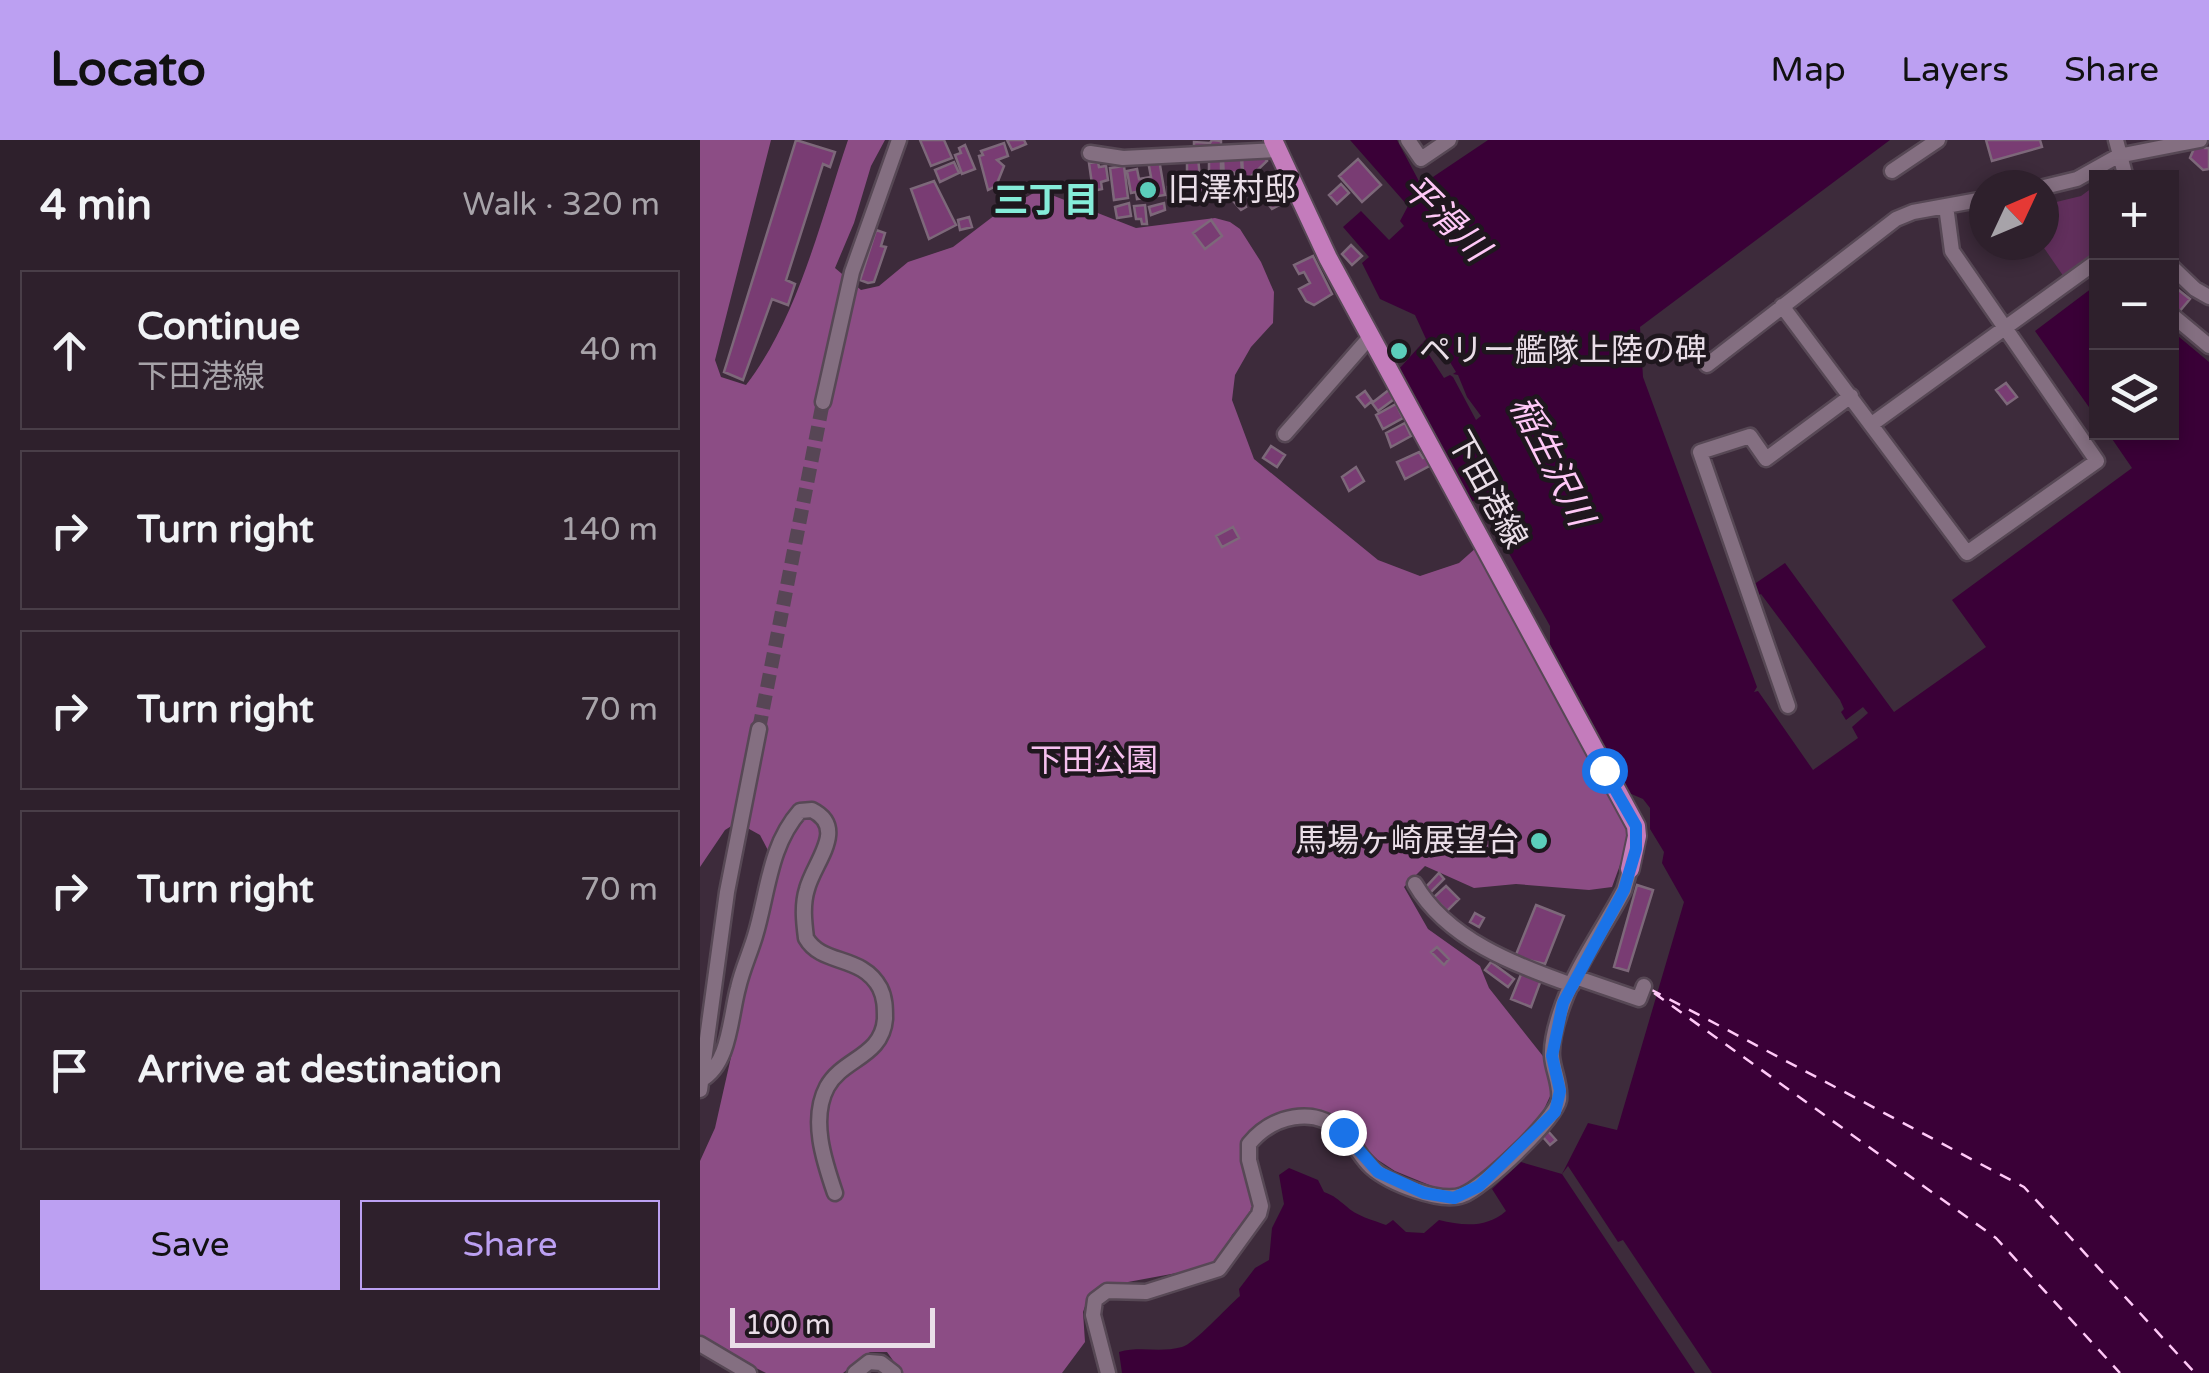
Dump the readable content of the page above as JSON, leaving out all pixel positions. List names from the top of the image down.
{
  "streets": {
    "main road": ["下田港線"]
  },
  "districts": ["三丁目"],
  "water": ["平滑川", "稲生沢川"],
  "parks": ["下田公園"],
  "places": ["旧澤村邸", "ペリー艦隊上陸の碑", "馬場ヶ崎展望台"],
  "scale_bar": "100 m",
  "north": "top right",
  "page": {
    "header": "Locato",
    "nav": ["Map", "Layers", "Share"],
    "heading": ["4 min", "Walk · 320 m"],
    "map_buttons": ["+", "−"],
    "list": [
      ["Continue", "下田港線", "40 m"],
      ["Turn right", "140 m"],
      ["Turn right", "70 m"],
      ["Turn right", "70 m"],
      "Arrive at destination"
    ],
    "buttons": ["Save", "Share"],
    "scale": "100 m"
  }
}
